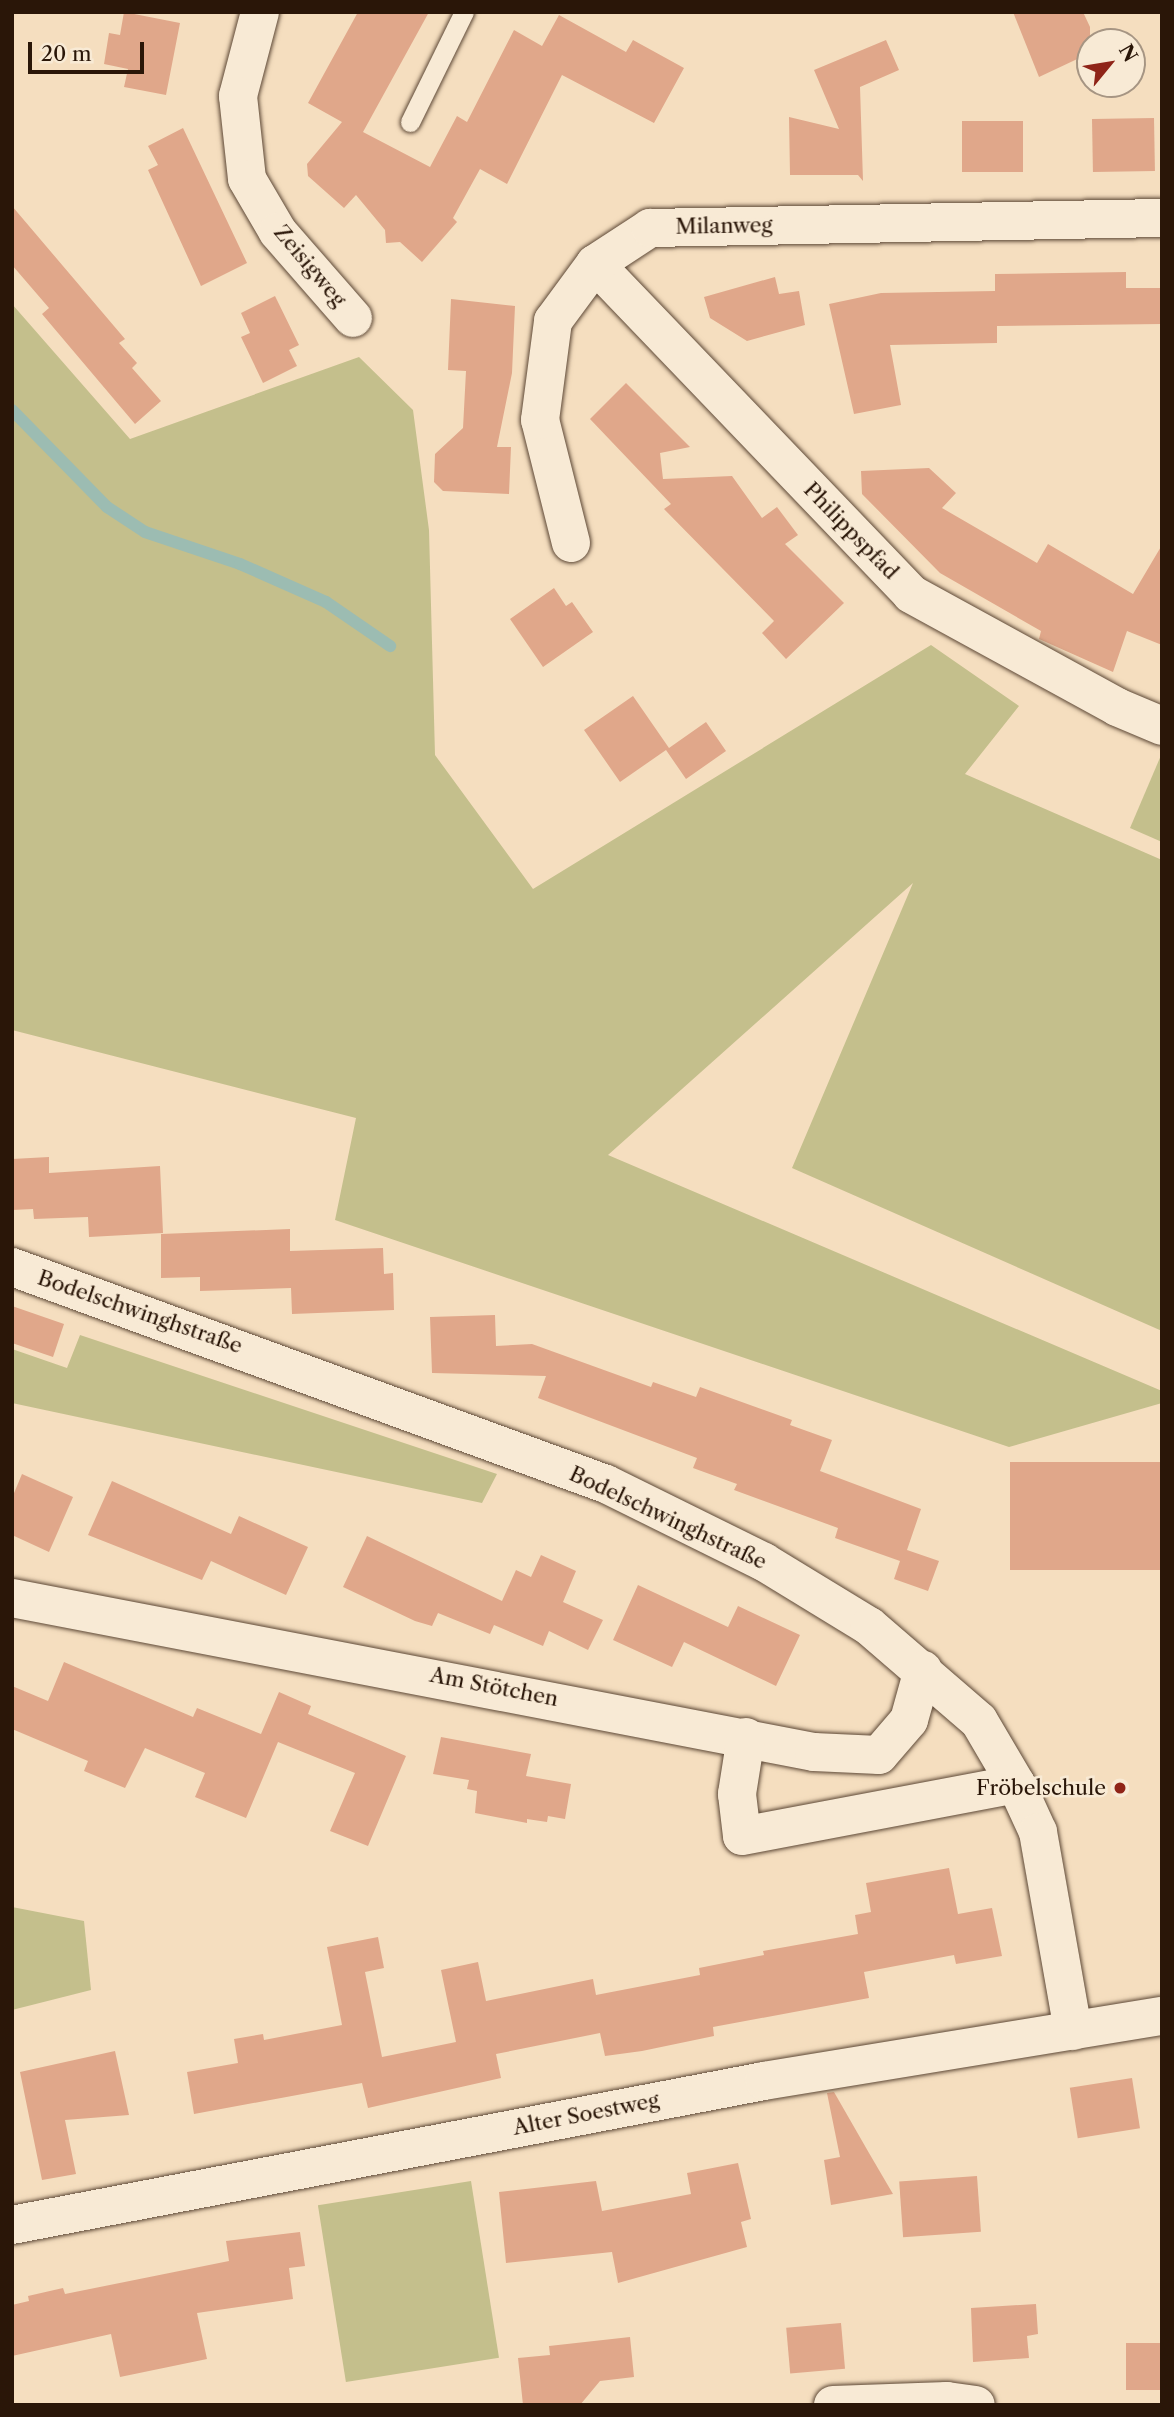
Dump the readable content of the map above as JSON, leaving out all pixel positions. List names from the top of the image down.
{
  "streets": {
    "street": [
      "Milanweg",
      "Zeisigweg",
      "Philippspfad",
      "Bodelschwinghstraße",
      "Am Stötchen",
      "Alter Soestweg"
    ]
  },
  "crossings": [
    ["Milanweg", "Philippspfad"],
    ["Bodelschwinghstraße", "Am Stötchen"],
    ["Bodelschwinghstraße", "Alter Soestweg"]
  ],
  "places": ["Fröbelschule"],
  "scale_bar": "20 m",
  "north": "top right"
}
